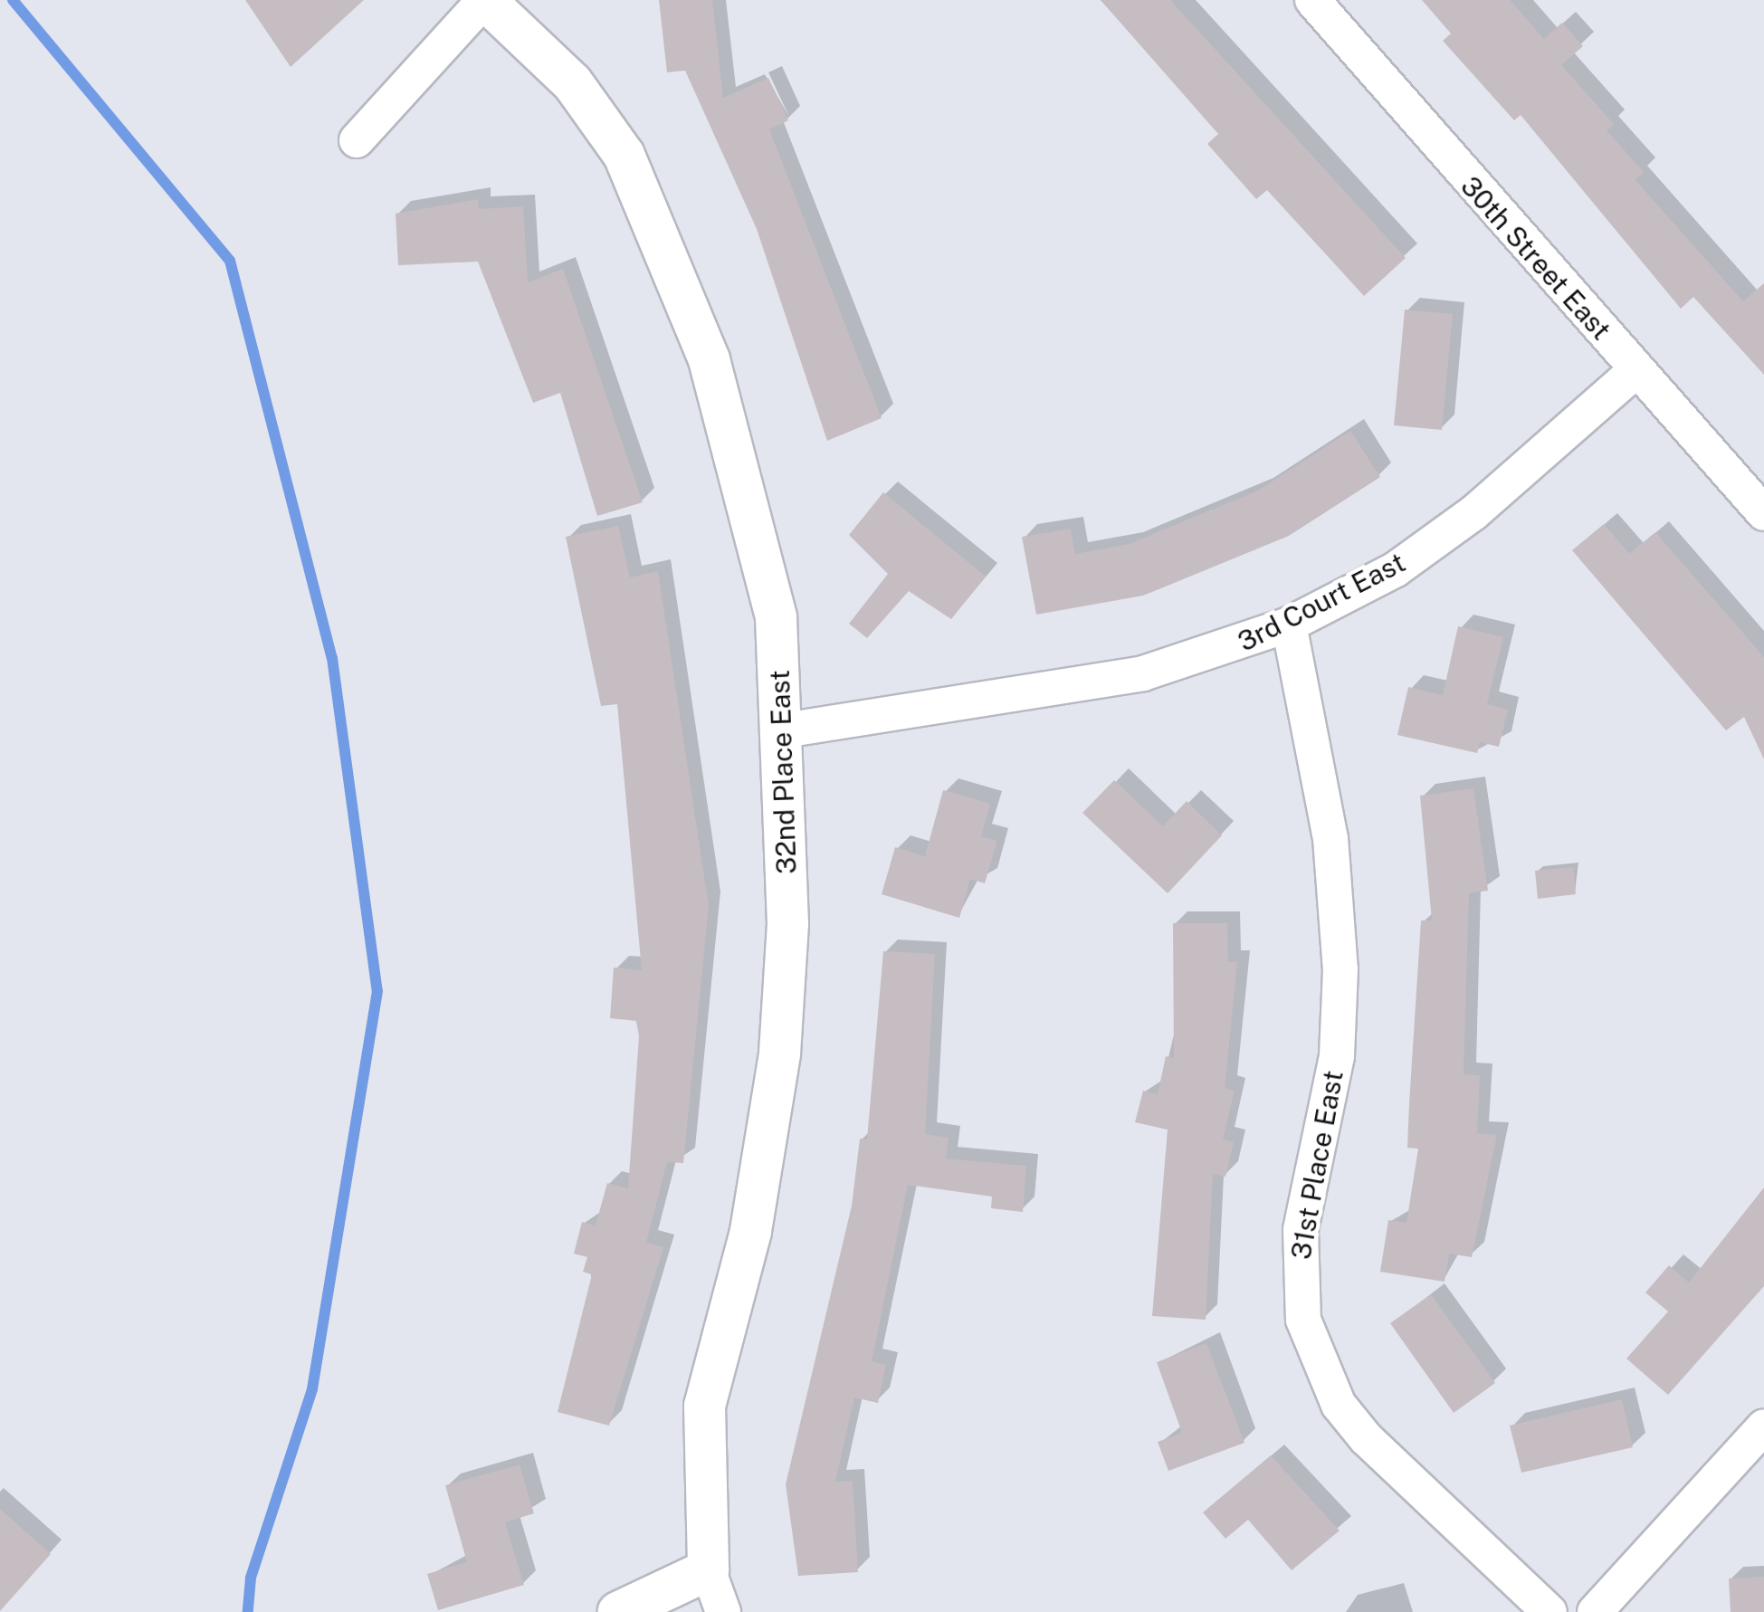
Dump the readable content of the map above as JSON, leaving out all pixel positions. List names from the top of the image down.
{
  "streets": {
    "street": [
      "30th Street East",
      "3rd Court East",
      "32nd Place East",
      "31st Place East"
    ]
  },
  "crossings": [
    ["30th Street East", "3rd Court East"],
    ["3rd Court East", "32nd Place East"],
    ["3rd Court East", "31st Place East"]
  ]
}
